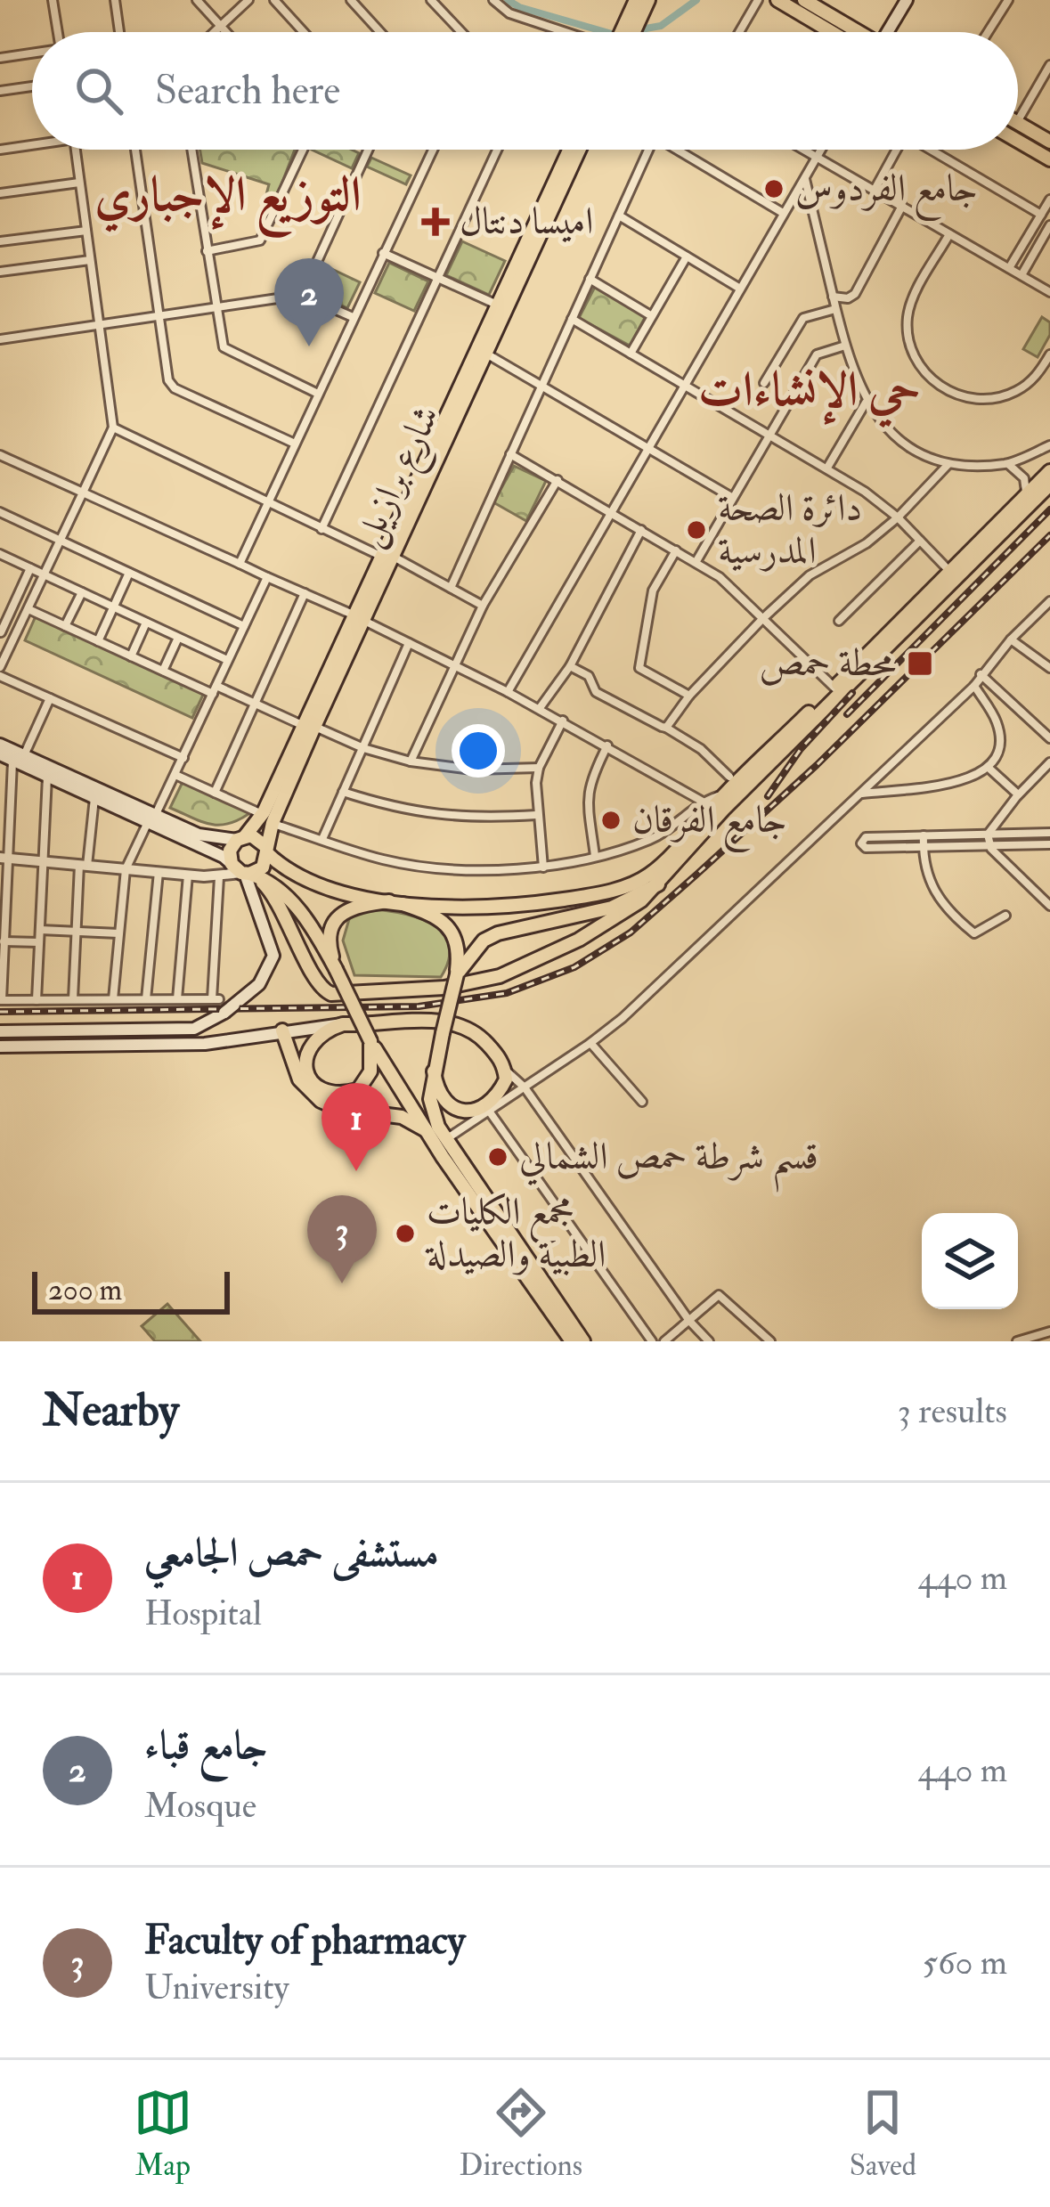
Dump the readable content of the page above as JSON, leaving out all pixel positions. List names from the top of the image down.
{
  "streets": {
    "main road": ["شارع برازيل"]
  },
  "districts": ["التوزيع الإجباري", "حي الإنشاءات"],
  "places": {
    "other": [
      "جامع الفردوس",
      "دائرة الصحة المدرسية",
      "جامع الفرقان",
      "قسم شرطة حمص الشمالي",
      "مجمع الكليات الطبية والصيدلة"
    ],
    "health": ["اميسا دنتال"],
    "transit": ["محطة حمص"]
  },
  "scale_bar": "200 m",
  "page": {
    "search": "Search here",
    "pins": ["2", "1", "3"],
    "scale": "200 m",
    "heading": ["Nearby", "3 results"],
    "list": [
      {
        "mark": "1",
        "name": "مستشفى حمص الجامعي",
        "note": "Hospital",
        "value": "440 m"
      },
      {
        "mark": "2",
        "name": "جامع قباء",
        "note": "Mosque",
        "value": "440 m"
      },
      {
        "mark": "3",
        "name": "Faculty of pharmacy",
        "note": "University",
        "value": "560 m"
      }
    ],
    "nav": ["Map", "Directions", "Saved"]
  }
}
